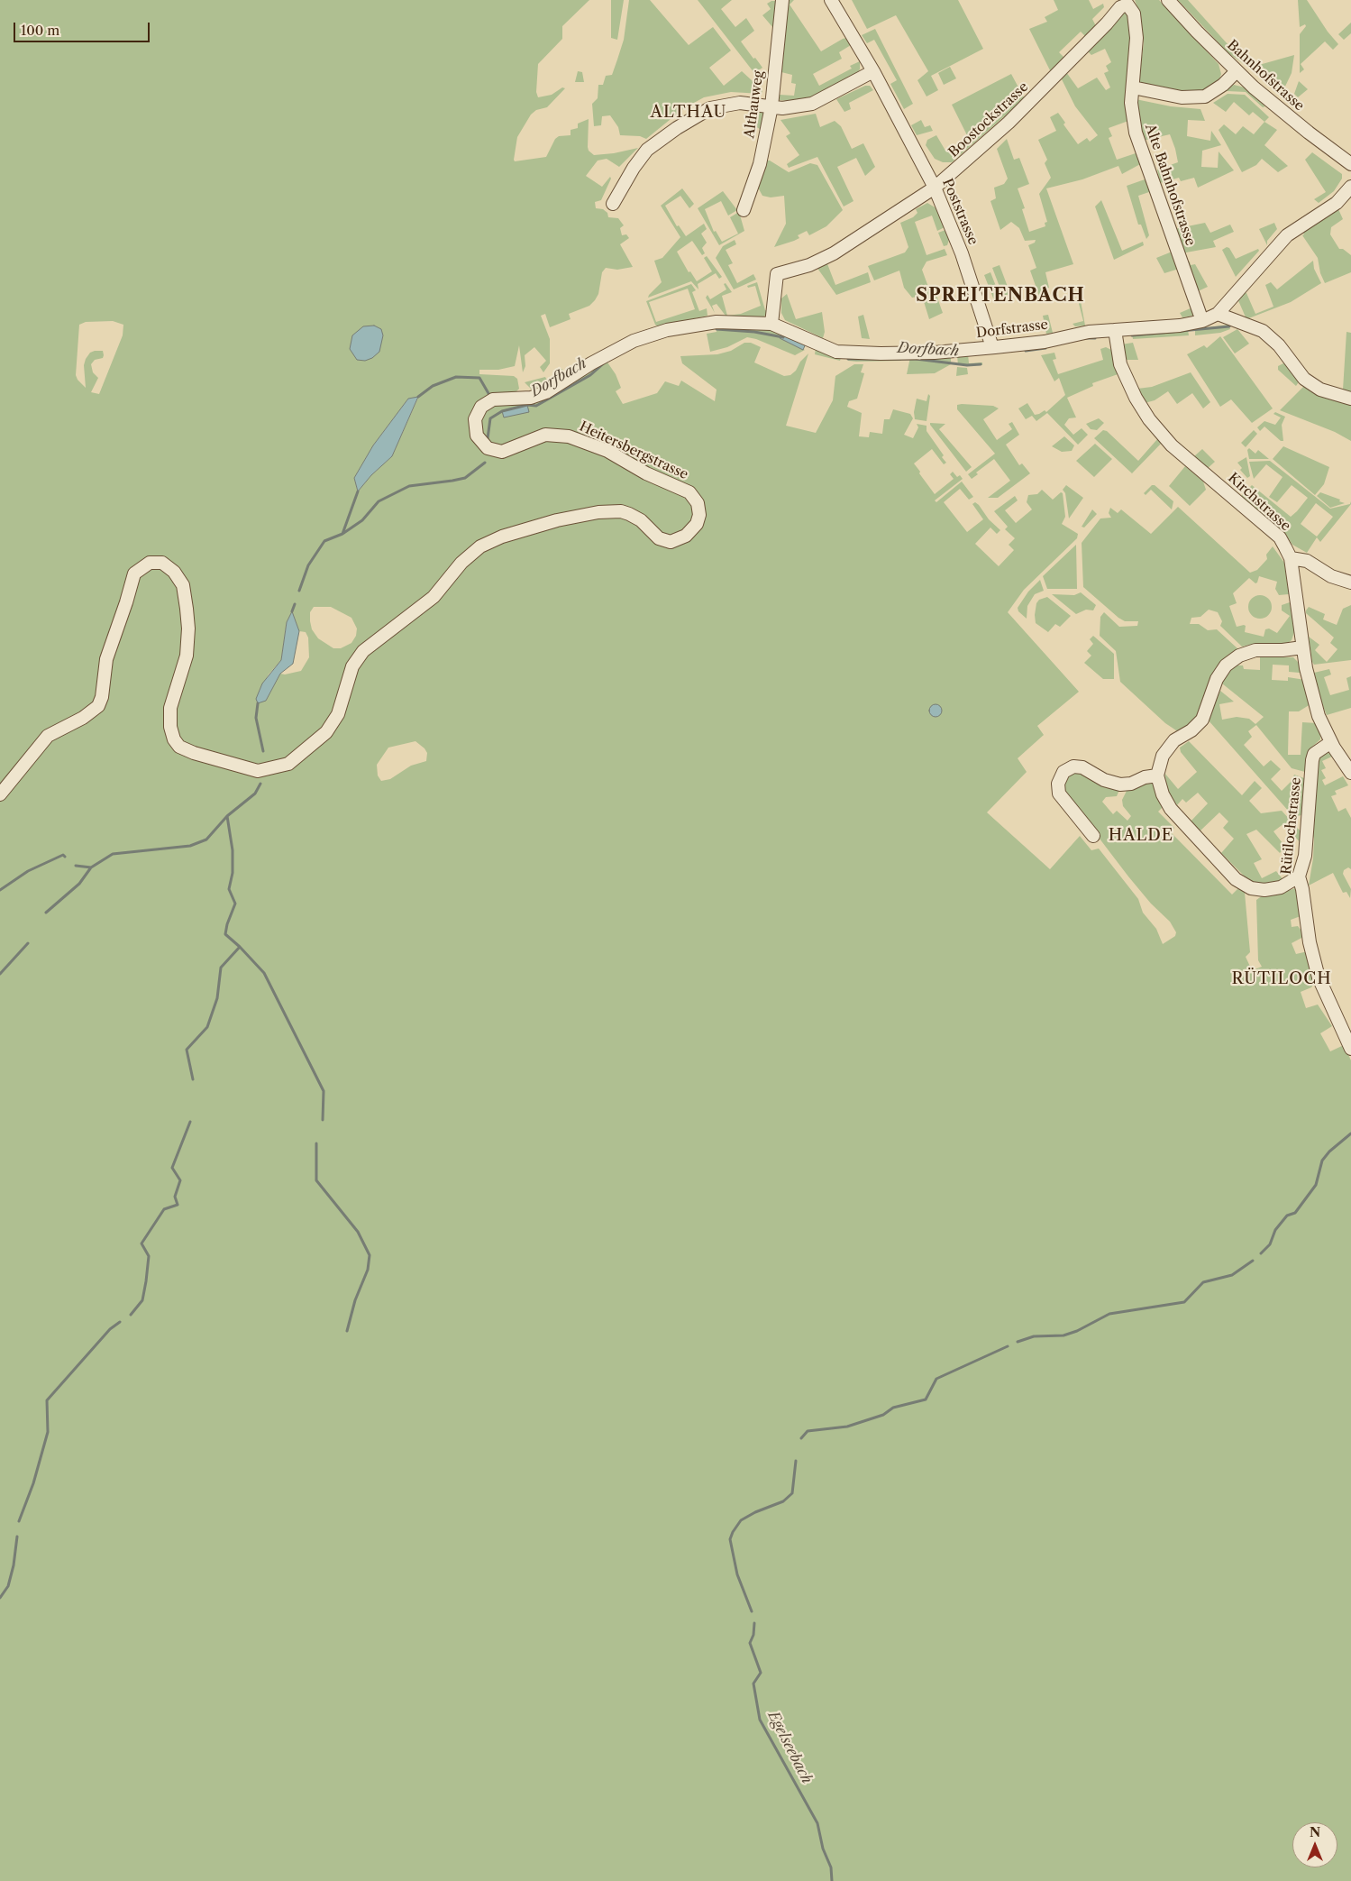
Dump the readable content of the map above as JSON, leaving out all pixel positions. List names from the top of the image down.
{
  "streets": {
    "street": [
      "Bahnhofstrasse",
      "Althauweg",
      "Boostockstrasse",
      "Alte Bahnhofstrasse",
      "Poststrasse",
      "Dorfstrasse",
      "Heitersbergstrasse",
      "Kirchstrasse",
      "Rütilochstrasse"
    ]
  },
  "crossings": [
    ["Boostockstrasse", "Alte Bahnhofstrasse"],
    ["Boostockstrasse", "Poststrasse"],
    ["Boostockstrasse", "Dorfstrasse"],
    ["Alte Bahnhofstrasse", "Dorfstrasse"],
    ["Poststrasse", "Dorfstrasse"],
    ["Dorfstrasse", "Heitersbergstrasse"],
    ["Dorfstrasse", "Kirchstrasse"],
    ["Kirchstrasse", "Rütilochstrasse"]
  ],
  "districts": [
    "ALTHAU",
    "SPREITENBACH",
    "HALDE",
    "RÜTILOCH"
  ],
  "water": ["Dorfbach", "Egelseebach"],
  "scale_bar": "100 m",
  "north": "top"
}
